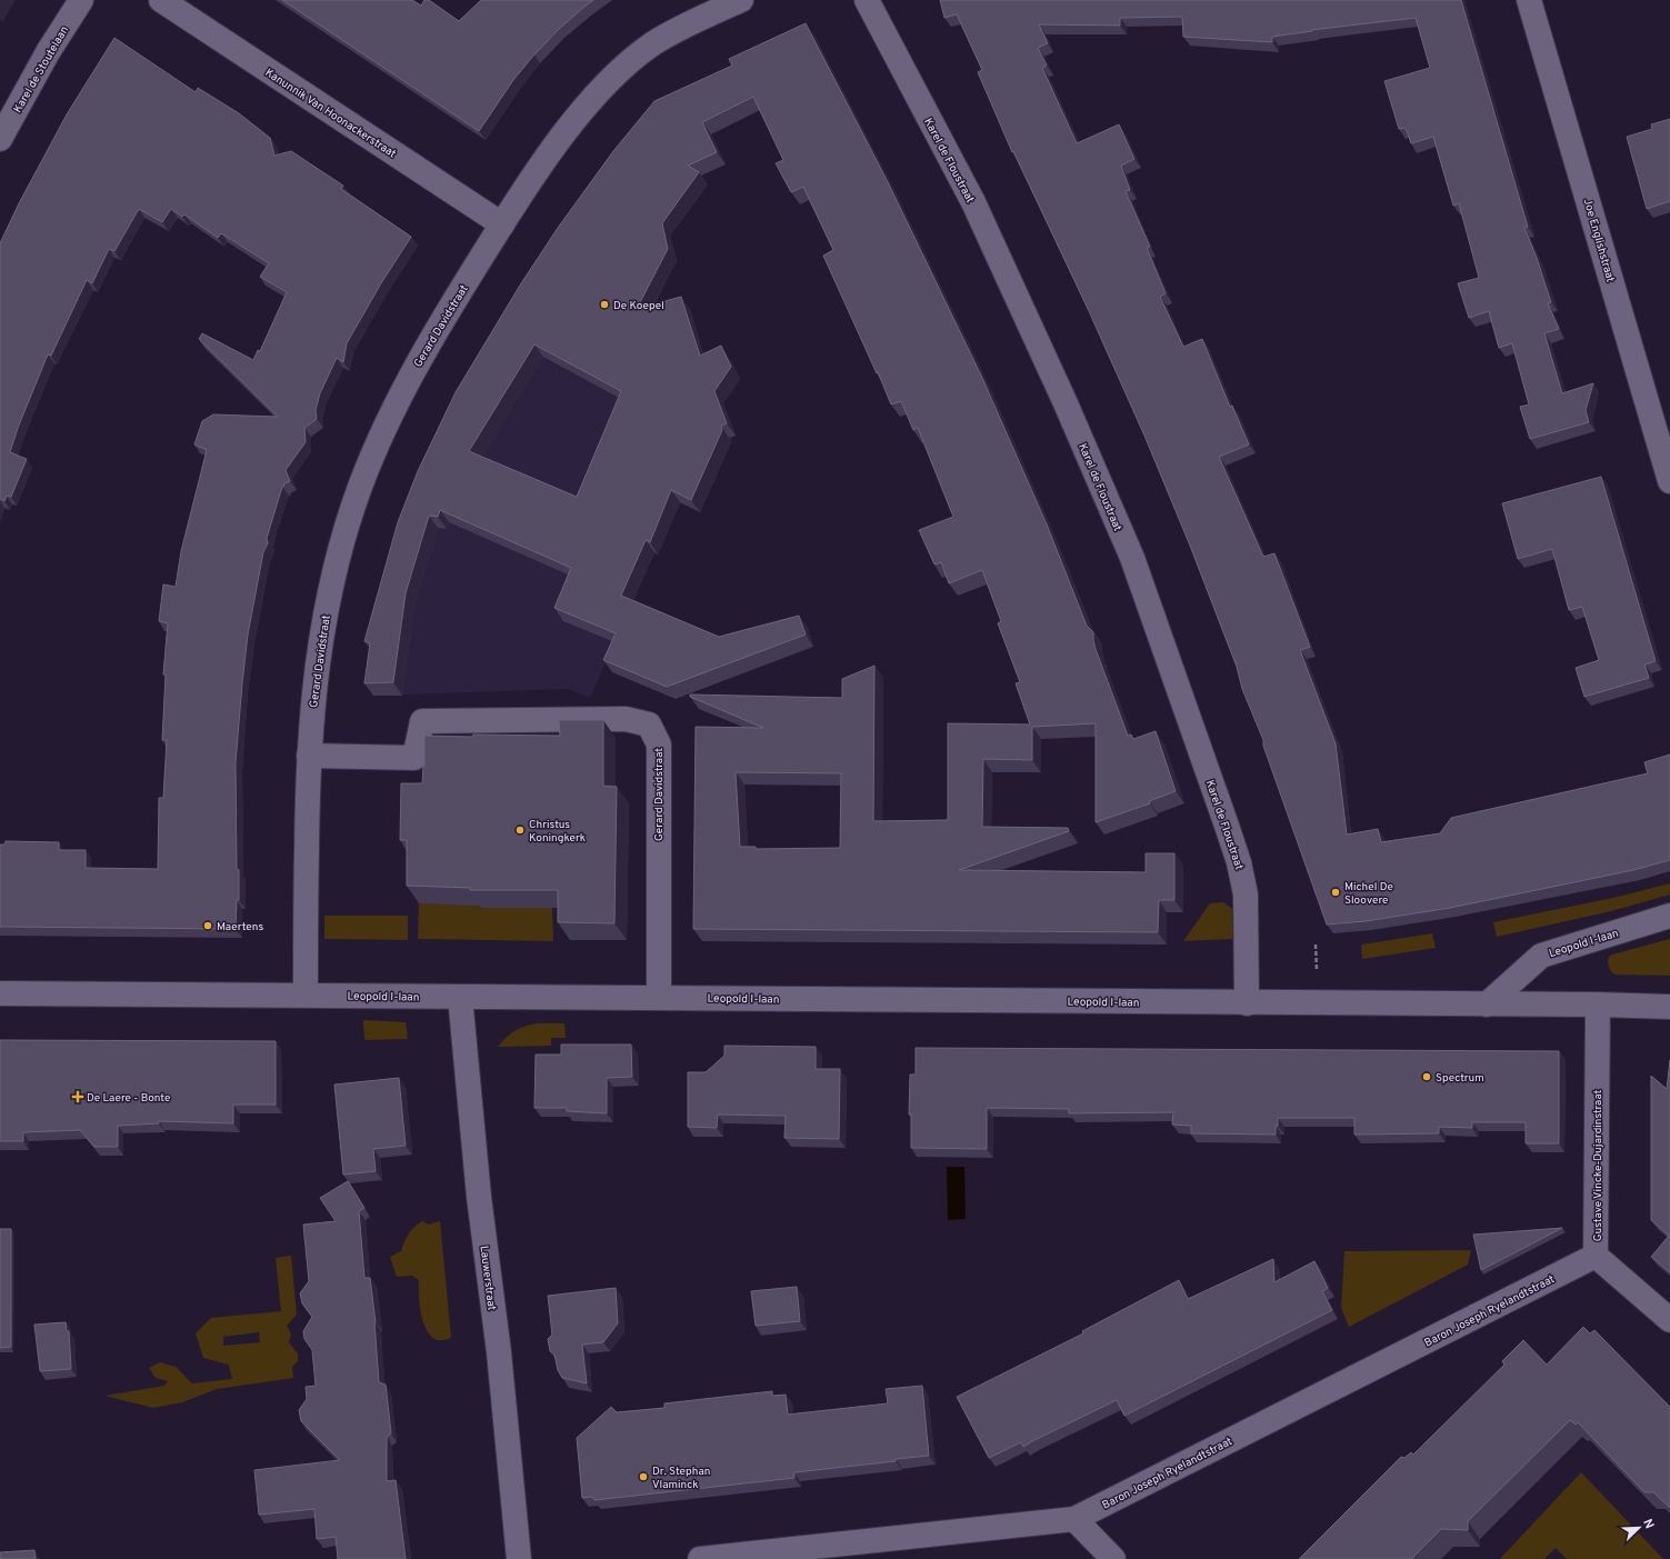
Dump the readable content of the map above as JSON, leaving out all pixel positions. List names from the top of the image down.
{
  "streets": {
    "street": [
      "Karel de Stoutelaan",
      "Kanunnik Van Hoonackerstraat",
      "Karel de Floustraat",
      "Joe Englishstraat",
      "Gerard Davidstraat",
      "Leopold I-laan",
      "Gustave Vincke-Dujardinstraat",
      "Lauwerstraat",
      "Baron Joseph Ryelandtstraat"
    ]
  },
  "crossings": [
    ["Kanunnik Van Hoonackerstraat", "Gerard Davidstraat"],
    ["Karel de Floustraat", "Leopold I-laan"],
    ["Gerard Davidstraat", "Leopold I-laan"],
    ["Leopold I-laan", "Gustave Vincke-Dujardinstraat"],
    ["Leopold I-laan", "Lauwerstraat"],
    ["Gustave Vincke-Dujardinstraat", "Baron Joseph Ryelandtstraat"]
  ],
  "places": {
    "other": [
      "De Koepel",
      "Christus Koningkerk",
      "Michel De Sloovere",
      "Maertens",
      "Spectrum",
      "Dr. Stephan Vlaminck"
    ],
    "health": ["De Laere - Bonte"]
  },
  "north": "top right"
}
